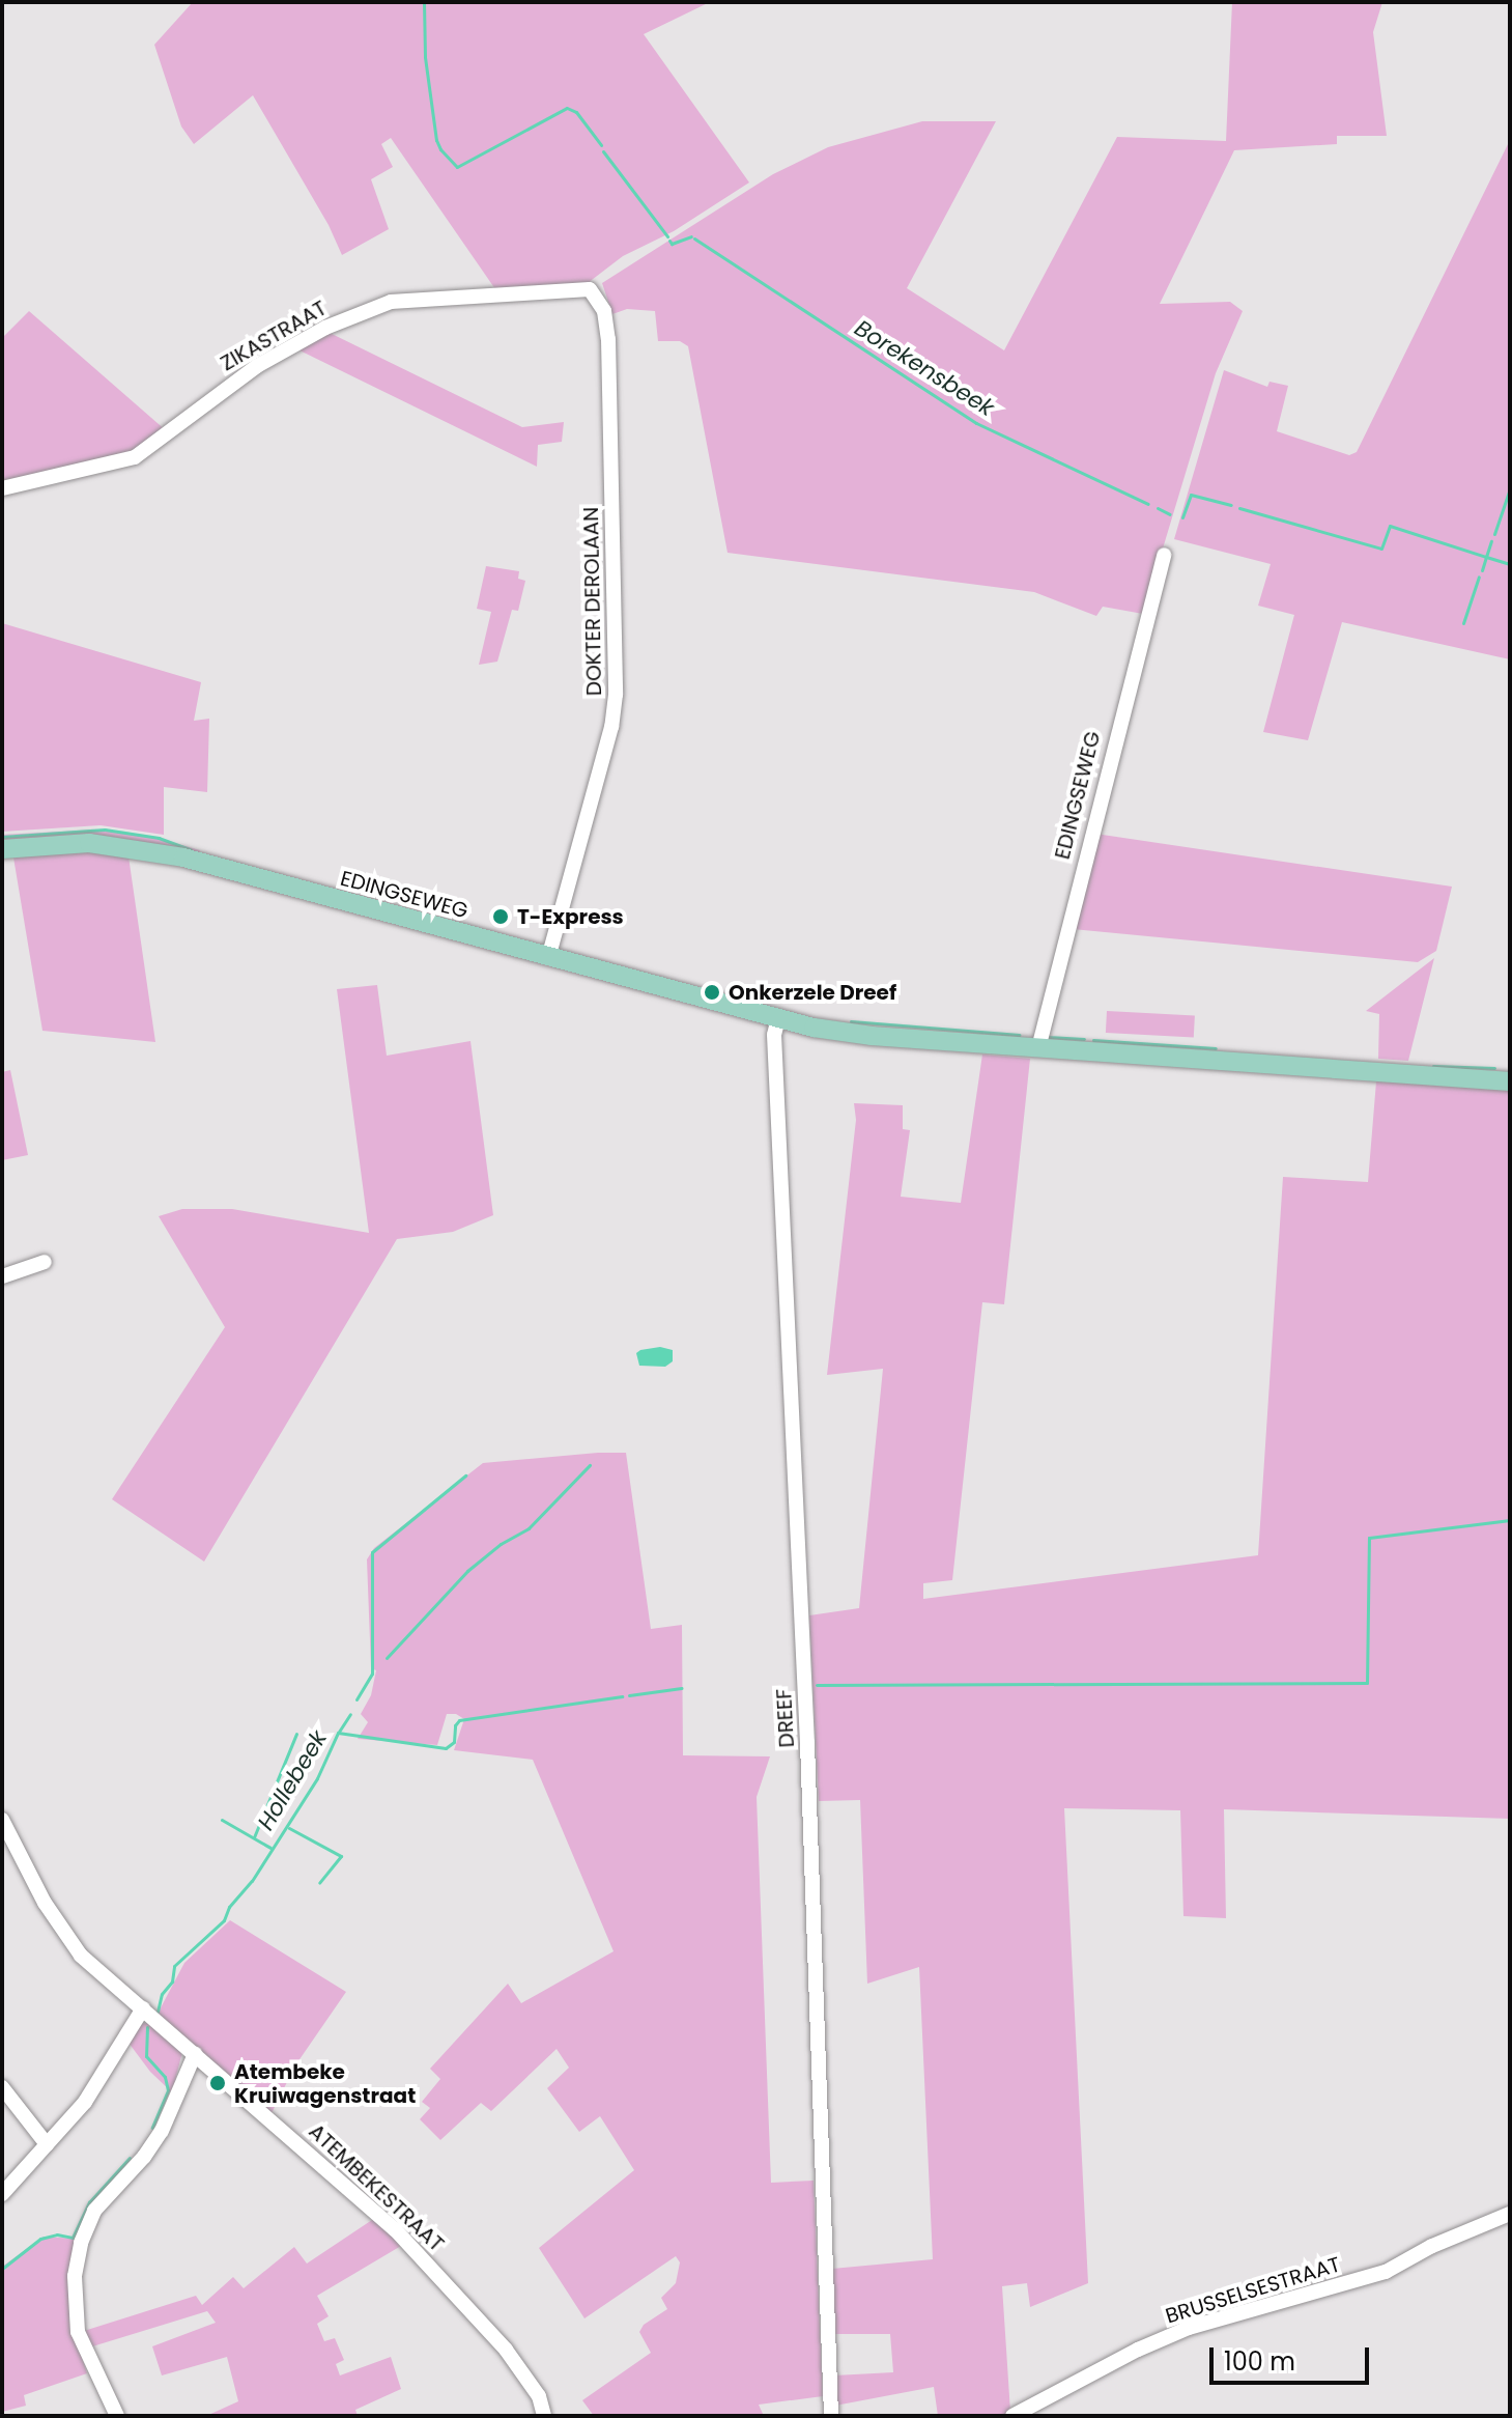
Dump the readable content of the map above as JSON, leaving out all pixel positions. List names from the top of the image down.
{
  "streets": {
    "main road": ["EDINGSEWEG"],
    "street": [
      "ZIKASTRAAT",
      "DOKTER DEROLAAN",
      "DREEF",
      "ATEMBEKESTRAAT",
      "BRUSSELSESTRAAT"
    ]
  },
  "crossings": [
    ["ZIKASTRAAT", "DOKTER DEROLAAN"],
    ["DOKTER DEROLAAN", "EDINGSEWEG"],
    ["EDINGSEWEG", "DREEF"]
  ],
  "water": ["Borekensbeek", "Hollebeek"],
  "places": ["T-Express", "Onkerzele Dreef", "Atembeke Kruiwagenstraat"],
  "scale_bar": "100 m"
}
